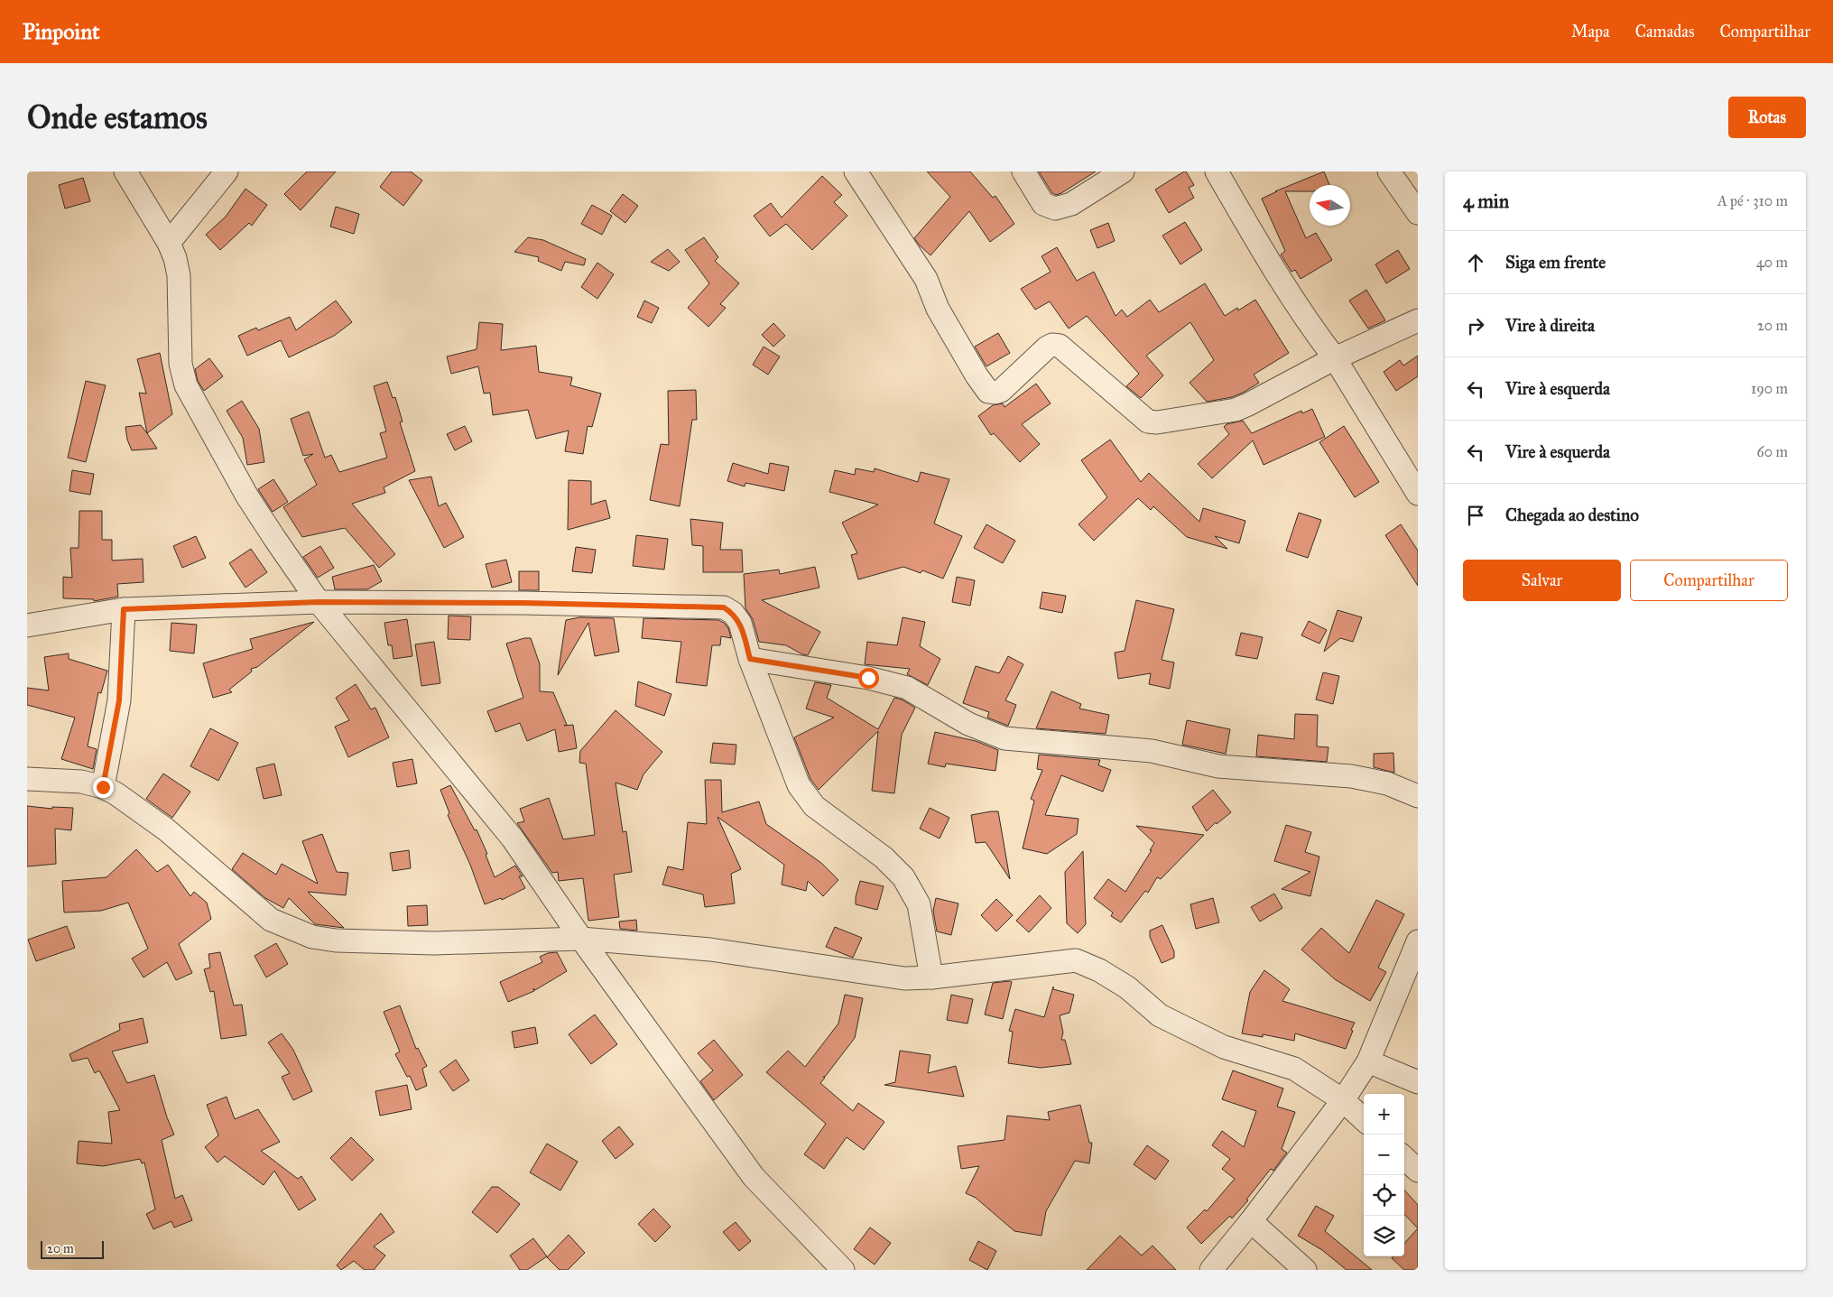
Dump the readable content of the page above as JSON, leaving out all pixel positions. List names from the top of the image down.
{
  "scale_bar": "20 m",
  "north": "left",
  "page": {
    "header": "Pinpoint",
    "nav": ["Mapa", "Camadas", "Compartilhar"],
    "buttons": [
      "Rotas",
      ["Salvar", "Compartilhar"]
    ],
    "title": "Onde estamos",
    "heading": ["4 min", "A pé · 310 m"],
    "list": [
      ["Siga em frente", "40 m"],
      ["Vire à direita", "20 m"],
      ["Vire à esquerda", "190 m"],
      ["Vire à esquerda", "60 m"],
      "Chegada ao destino"
    ],
    "map_buttons": ["+", "−"],
    "scale": "20 m"
  }
}
